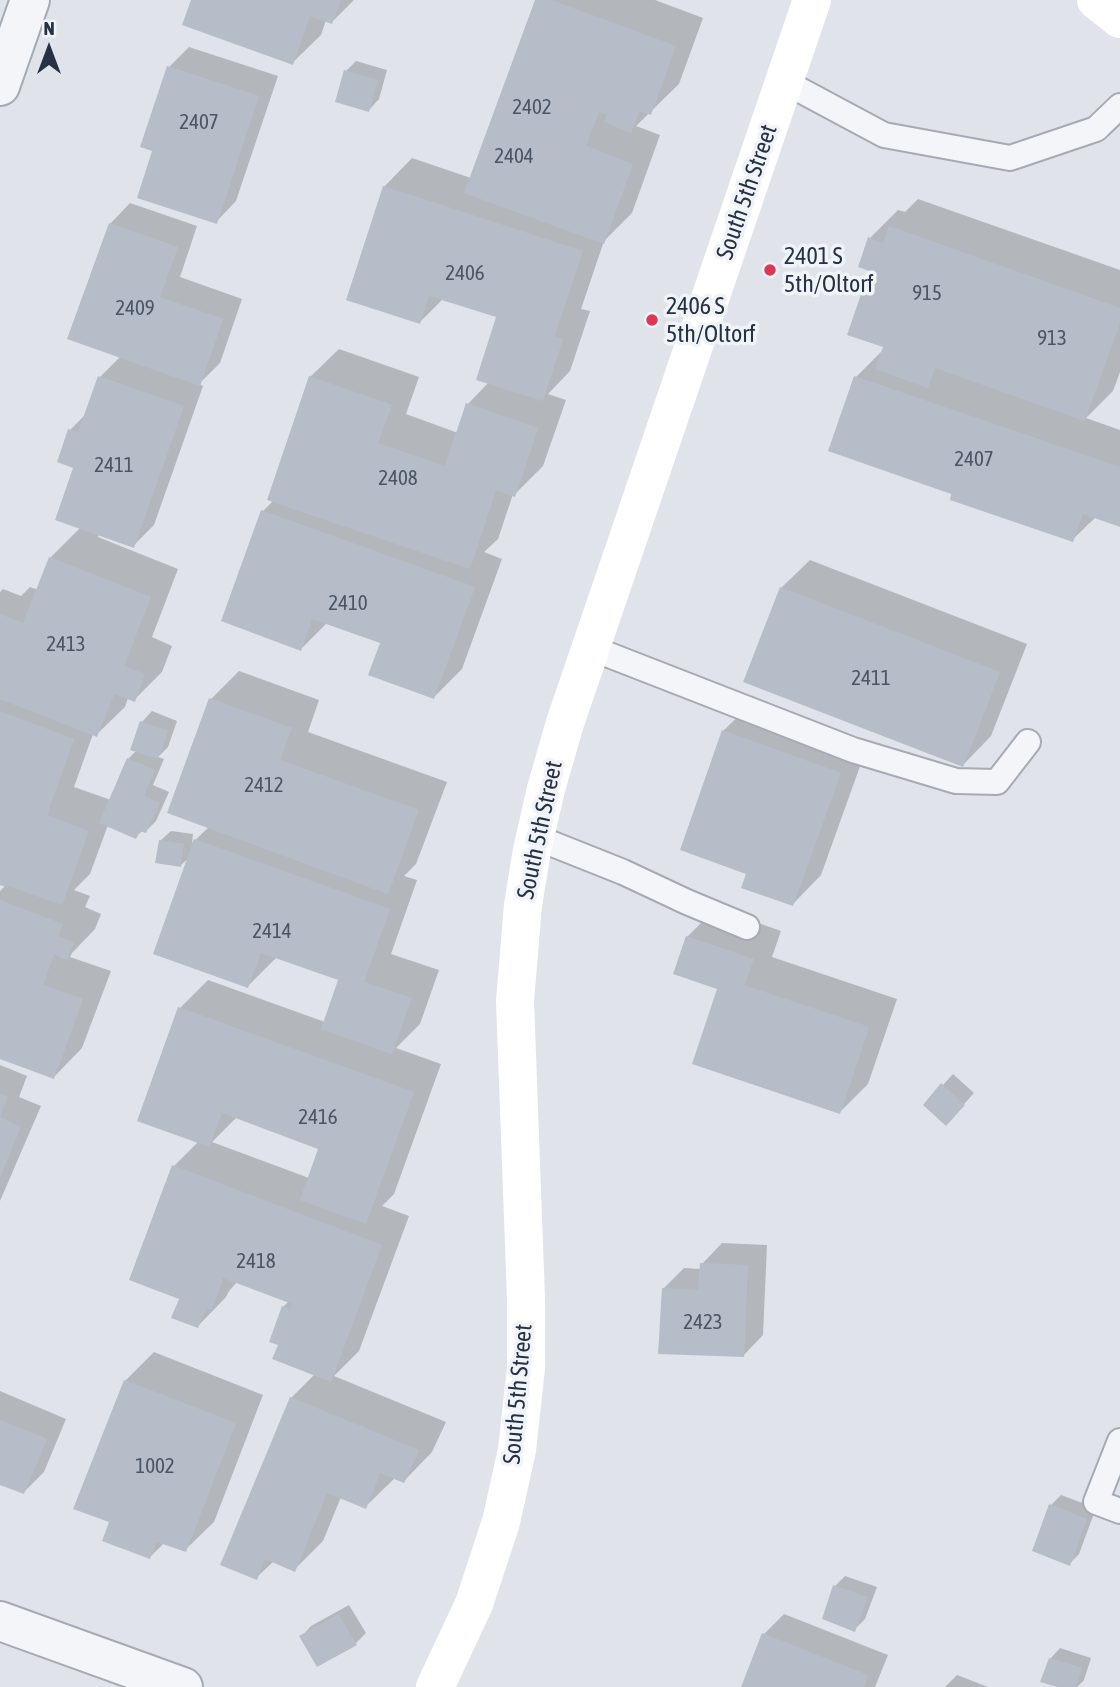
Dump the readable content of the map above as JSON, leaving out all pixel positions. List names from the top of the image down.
{
  "streets": {
    "street": ["South 5th Street"]
  },
  "places": ["2401 S 5th/Oltorf", "2406 S 5th/Oltorf"],
  "house_numbers": [
    "2402",
    "2407",
    "2404",
    "2406",
    "915",
    "2409",
    "913",
    "2407",
    "2411",
    "2408",
    "2410",
    "2413",
    "2411",
    "2412",
    "2414",
    "2416",
    "2418",
    "2423",
    "1002"
  ],
  "north": "top"
}
